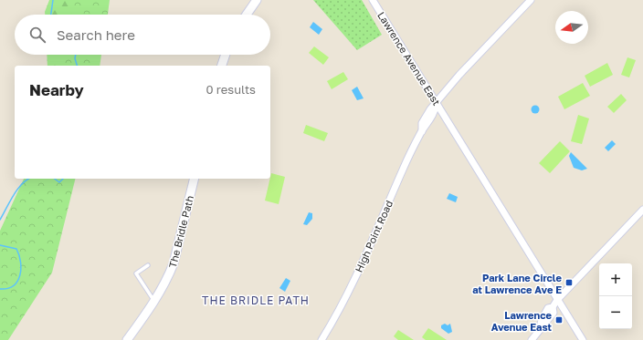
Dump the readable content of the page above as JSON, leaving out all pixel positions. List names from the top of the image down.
{
  "streets": {
    "street": ["Lawrence Avenue East", "The Bridle Path", "High Point Road"]
  },
  "crossings": [
    ["Lawrence Avenue East", "High Point Road"]
  ],
  "districts": ["THE BRIDLE PATH"],
  "places": {
    "transit": ["Park Lane Circle at Lawrence Ave E", "Lawrence Avenue East"]
  },
  "north": "left",
  "page": {
    "search": "Search here",
    "heading": ["Nearby", "0 results"],
    "map_buttons": ["+", "−"]
  }
}
